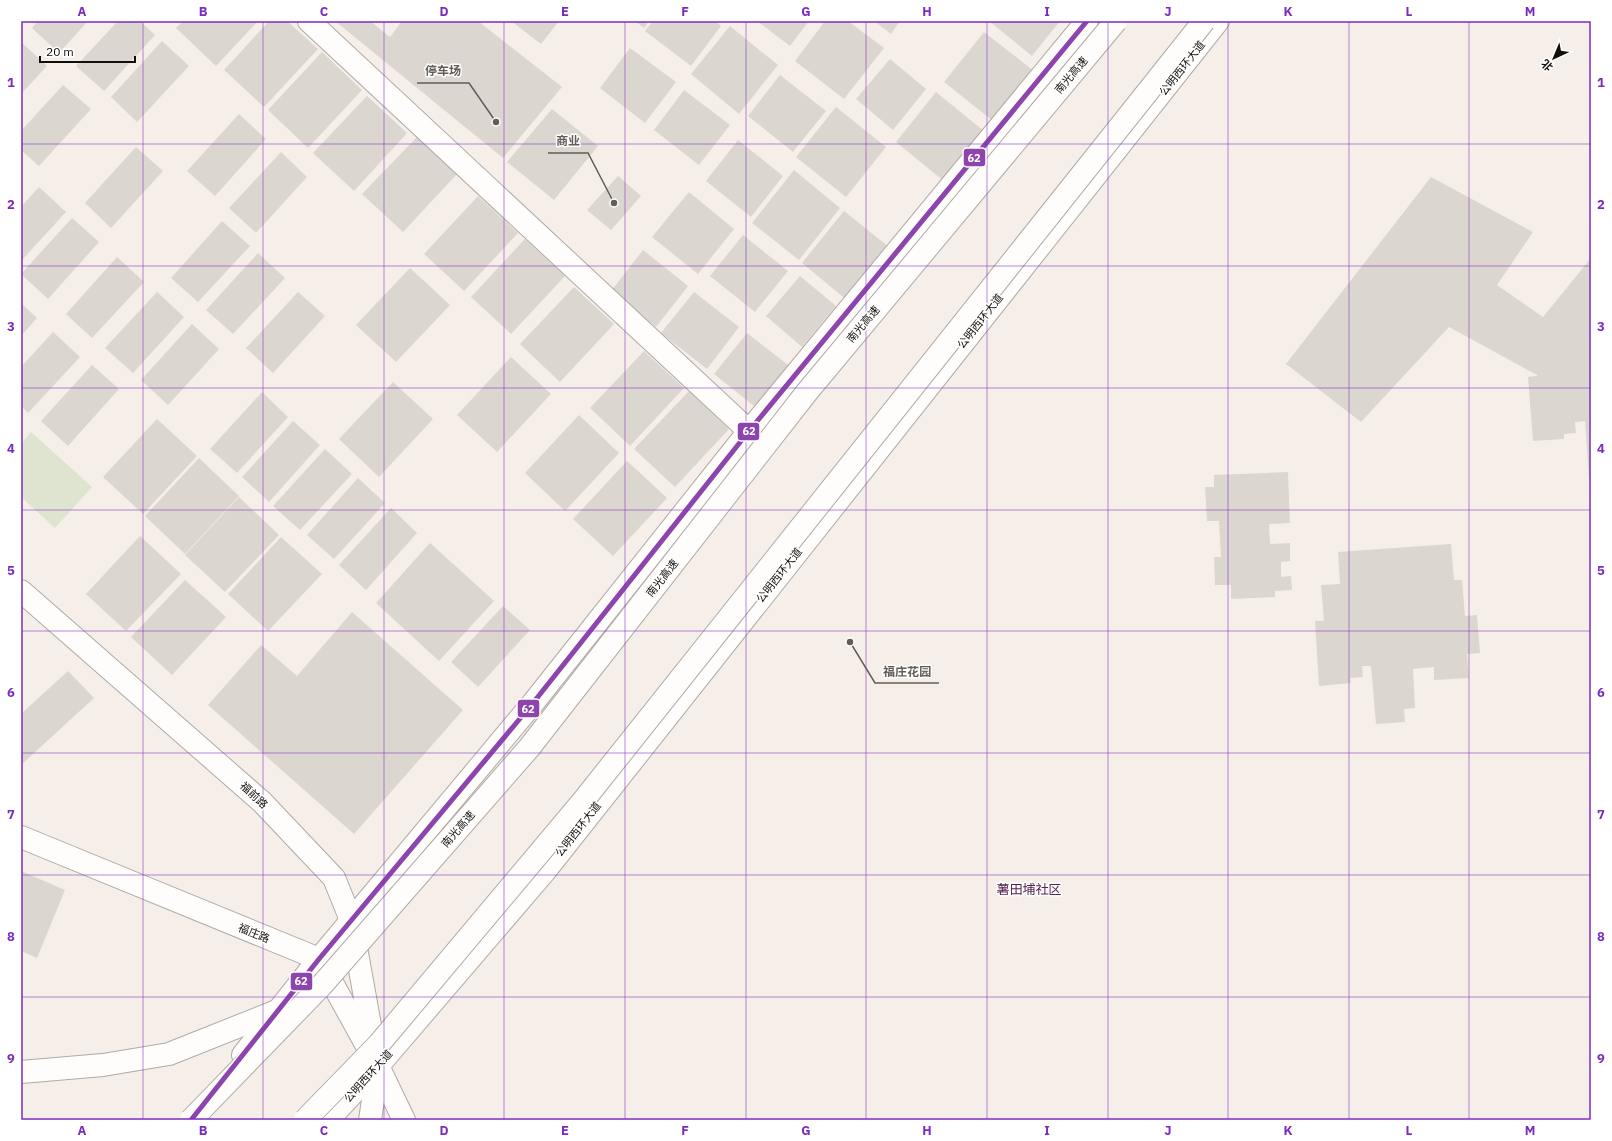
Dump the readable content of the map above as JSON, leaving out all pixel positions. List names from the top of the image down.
{
  "streets": {
    "main road": [
      "公明西环大道",
      "南光高速",
      "福前路",
      "福庄路"
    ]
  },
  "crossings": [
    ["公明西环大道", "福前路"]
  ],
  "districts": ["薯田埔社区"],
  "places": ["停车场", "商业", "福庄花园"],
  "lines": ["transit line 62"],
  "scale_bar": "20 m",
  "north": "bottom left",
  "grid": {
    "columns": [
      "A",
      "B",
      "C",
      "D",
      "E",
      "F",
      "G",
      "H",
      "I",
      "J",
      "K",
      "L",
      "M"
    ],
    "rows": [
      "1",
      "2",
      "3",
      "4",
      "5",
      "6",
      "7",
      "8",
      "9"
    ]
  }
}
